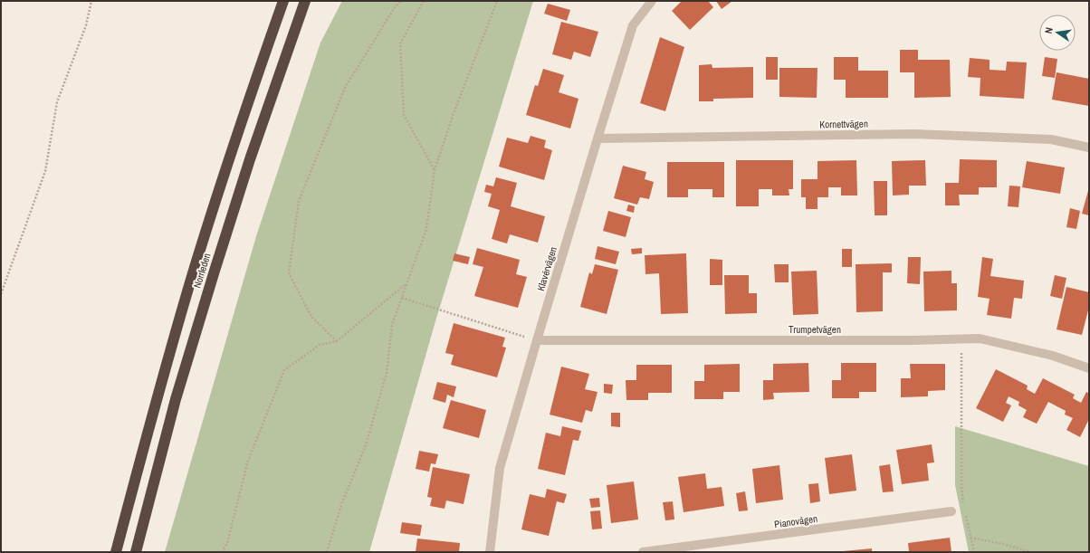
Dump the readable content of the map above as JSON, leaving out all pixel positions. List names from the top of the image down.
{
  "streets": {
    "highway": ["Norrleden"],
    "street": [
      "Kornettvägen",
      "Klavérvägen",
      "Trumpetvägen",
      "Pianovägen"
    ]
  },
  "crossings": [
    ["Kornettvägen", "Klavérvägen"],
    ["Klavérvägen", "Trumpetvägen"]
  ],
  "north": "left"
}
